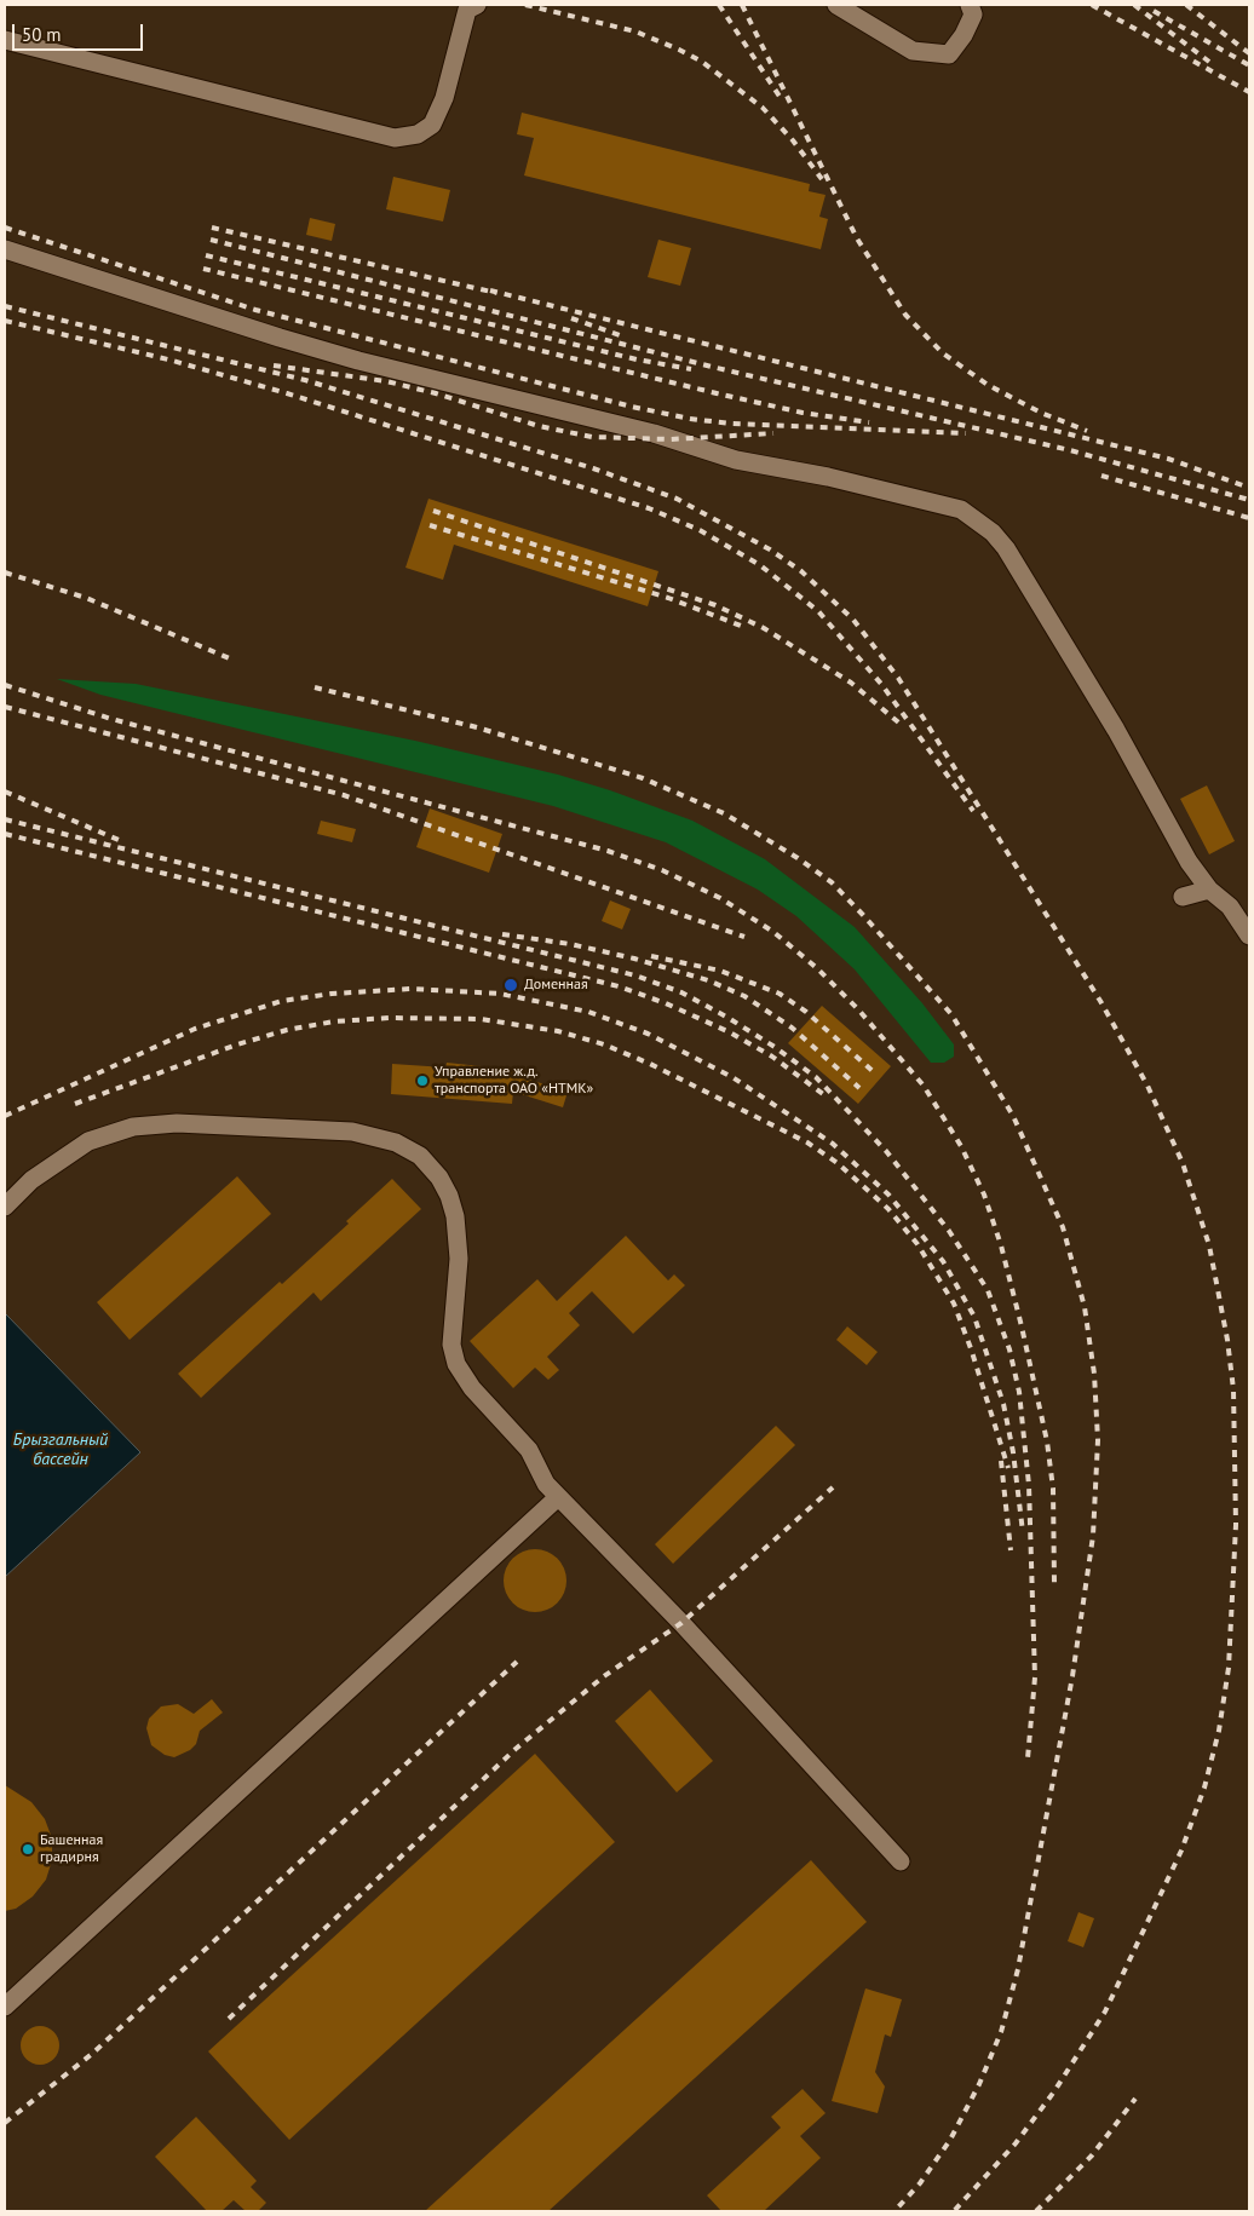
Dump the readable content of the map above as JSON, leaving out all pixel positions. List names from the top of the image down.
{
  "water": ["Брызгальный бассейн"],
  "places": ["Доменная", "Управление ж.д. транспорта ОАО «НТМК»", "Башенная градирня"],
  "scale_bar": "50 m"
}
